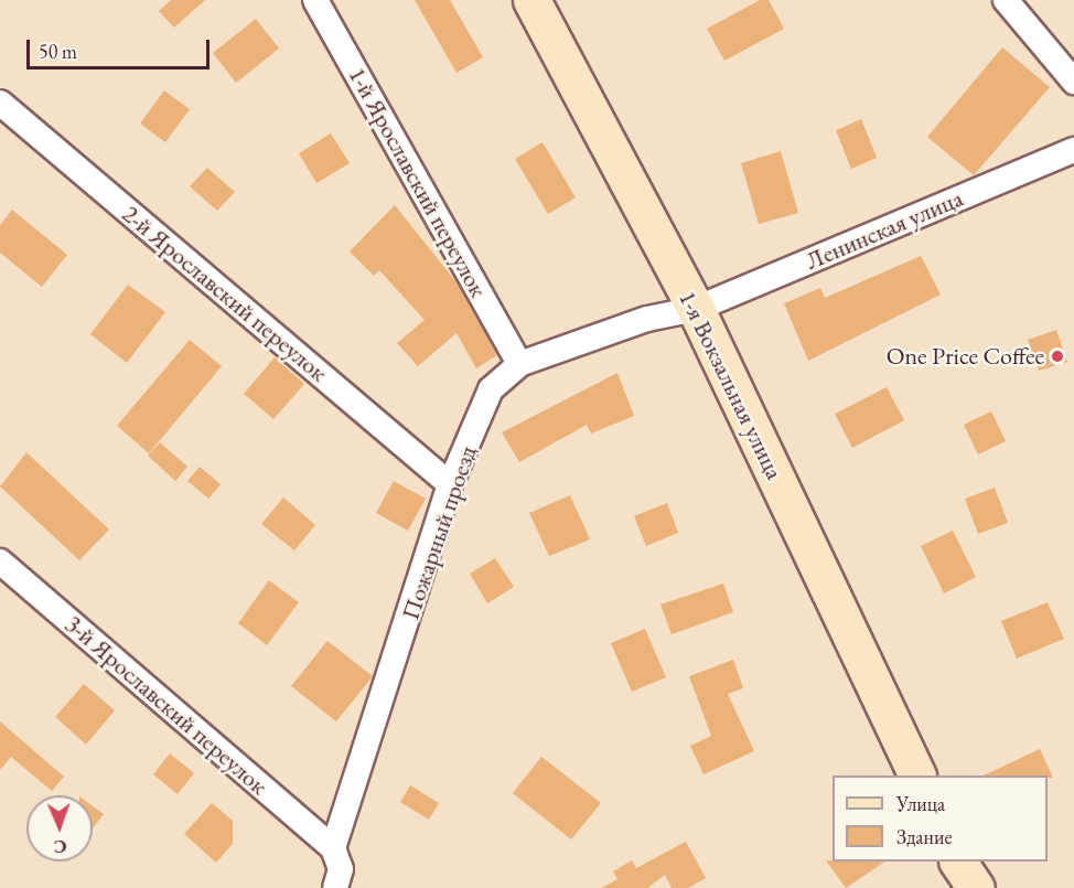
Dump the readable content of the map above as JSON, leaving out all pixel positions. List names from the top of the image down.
{
  "streets": {
    "street": [
      "1-й Ярославский переулок",
      "Ленинская улица",
      "2-й Ярославский переулок",
      "1-я Вокзальная улица",
      "Пожарный проезд",
      "3-й Ярославский переулок"
    ]
  },
  "crossings": [
    ["1-й Ярославский переулок", "Пожарный проезд"],
    ["Ленинская улица", "1-я Вокзальная улица"],
    ["Ленинская улица", "Пожарный проезд"],
    ["2-й Ярославский переулок", "Пожарный проезд"],
    ["1-я Вокзальная улица", "Пожарный проезд"],
    ["Пожарный проезд", "3-й Ярославский переулок"]
  ],
  "places": ["One Price Coffee"],
  "legend": ["Улица", "Здание"],
  "scale_bar": "50 m",
  "north": "bottom"
}
